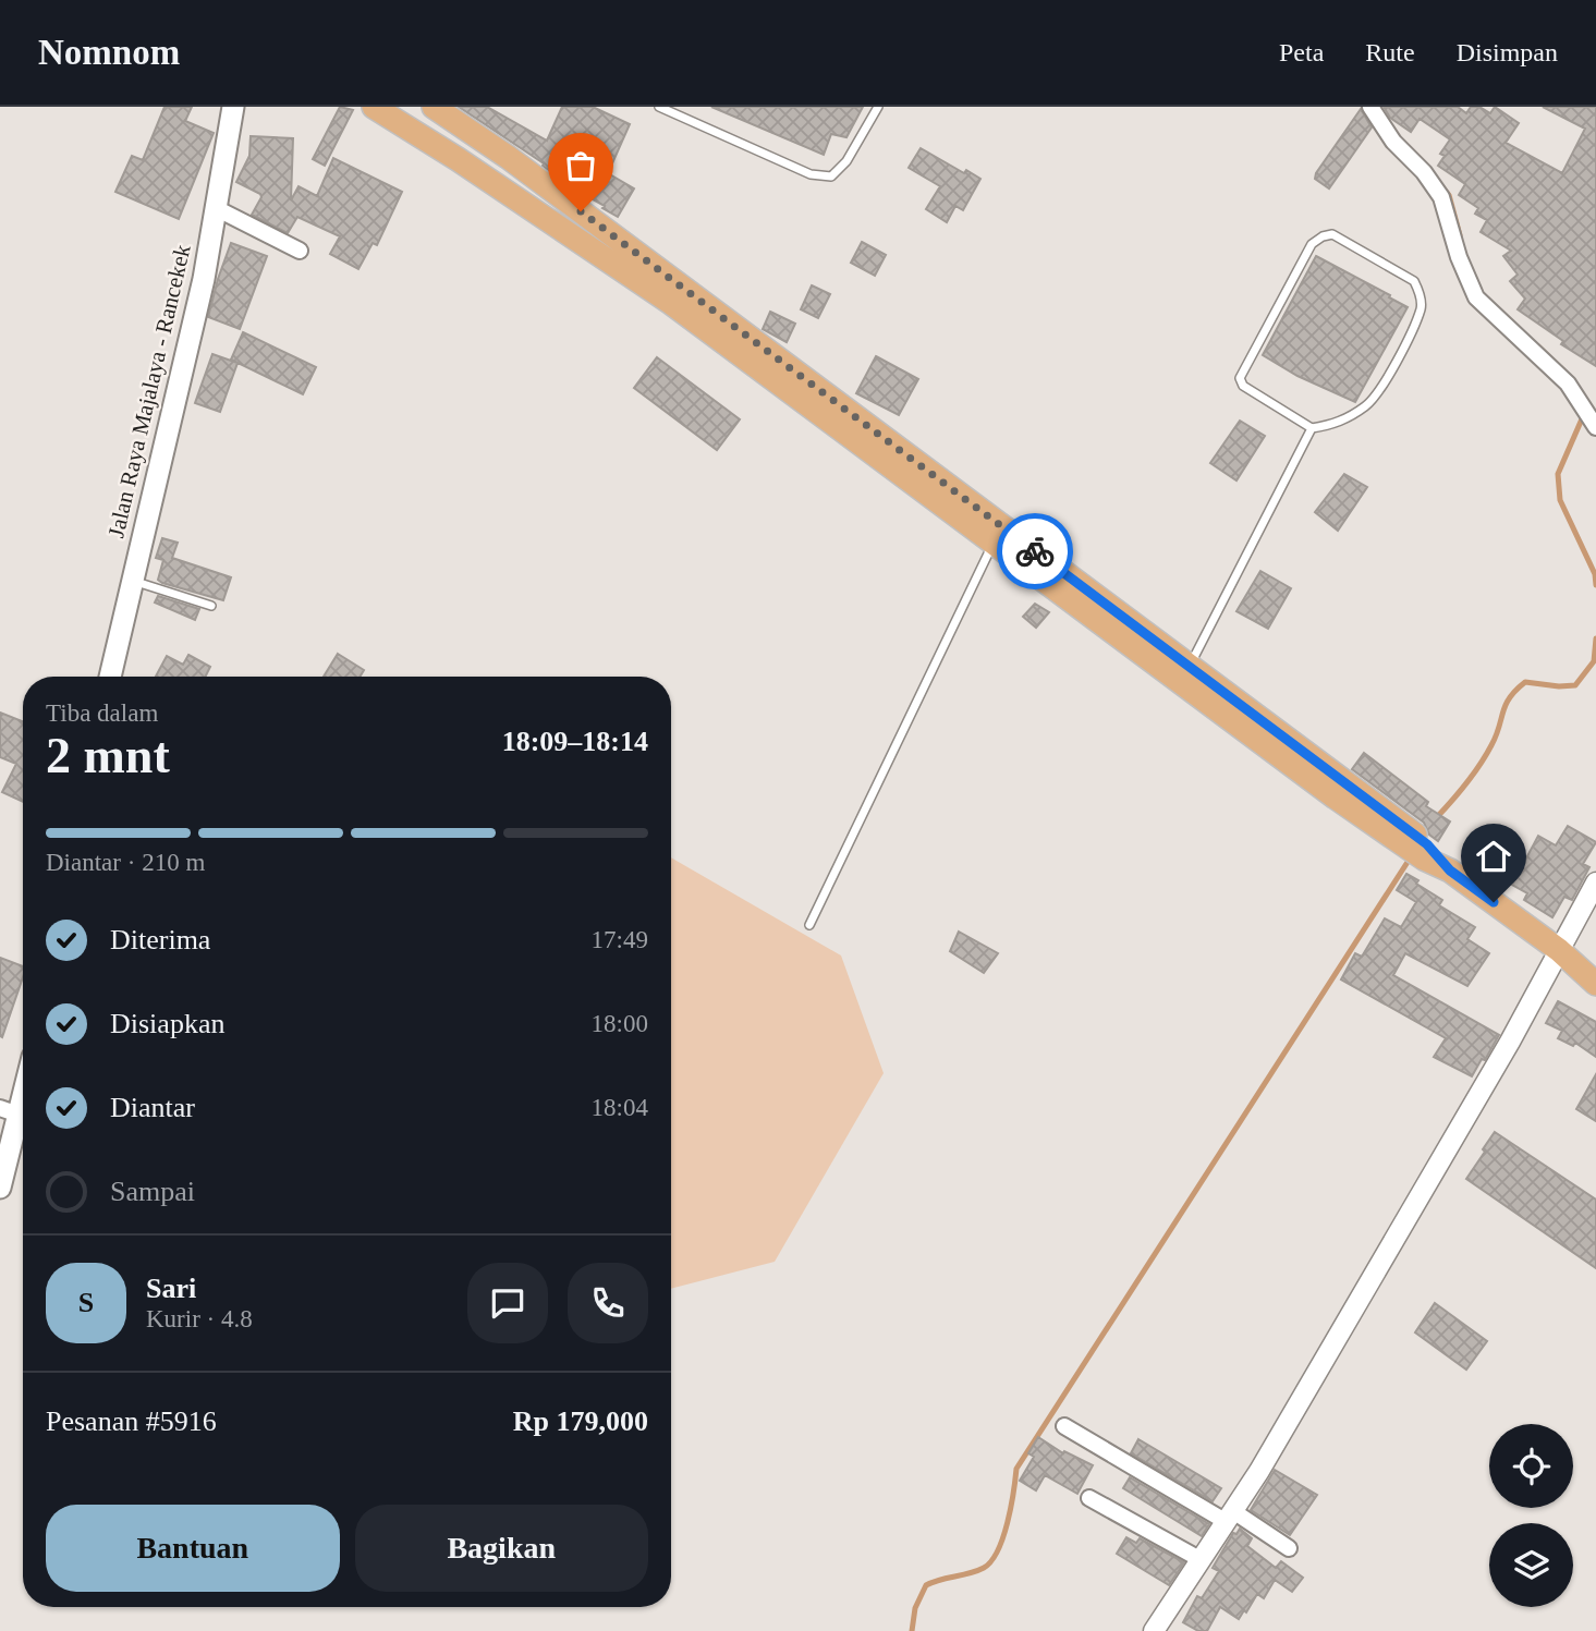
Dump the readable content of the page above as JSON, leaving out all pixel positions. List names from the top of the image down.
{
  "streets": {
    "main road": ["Jalan Raya Majalaya - Rancekek"]
  },
  "page": {
    "header": "Nomnom",
    "nav": ["Peta", "Rute", "Disimpan"],
    "heading": ["2 mnt", "Tiba dalam", "18:09–18:14"],
    "panel": [
      "Sari",
      "Kurir · 4.8",
      "Pesanan #5916",
      "Rp 179,000"
    ],
    "bar": "Diantar · 210 m",
    "list": [
      ["Diterima", "17:49"],
      ["Disiapkan", "18:00"],
      ["Diantar", "18:04"],
      "Sampai"
    ],
    "round": "S",
    "buttons": ["Bantuan", "Bagikan"]
  }
}
